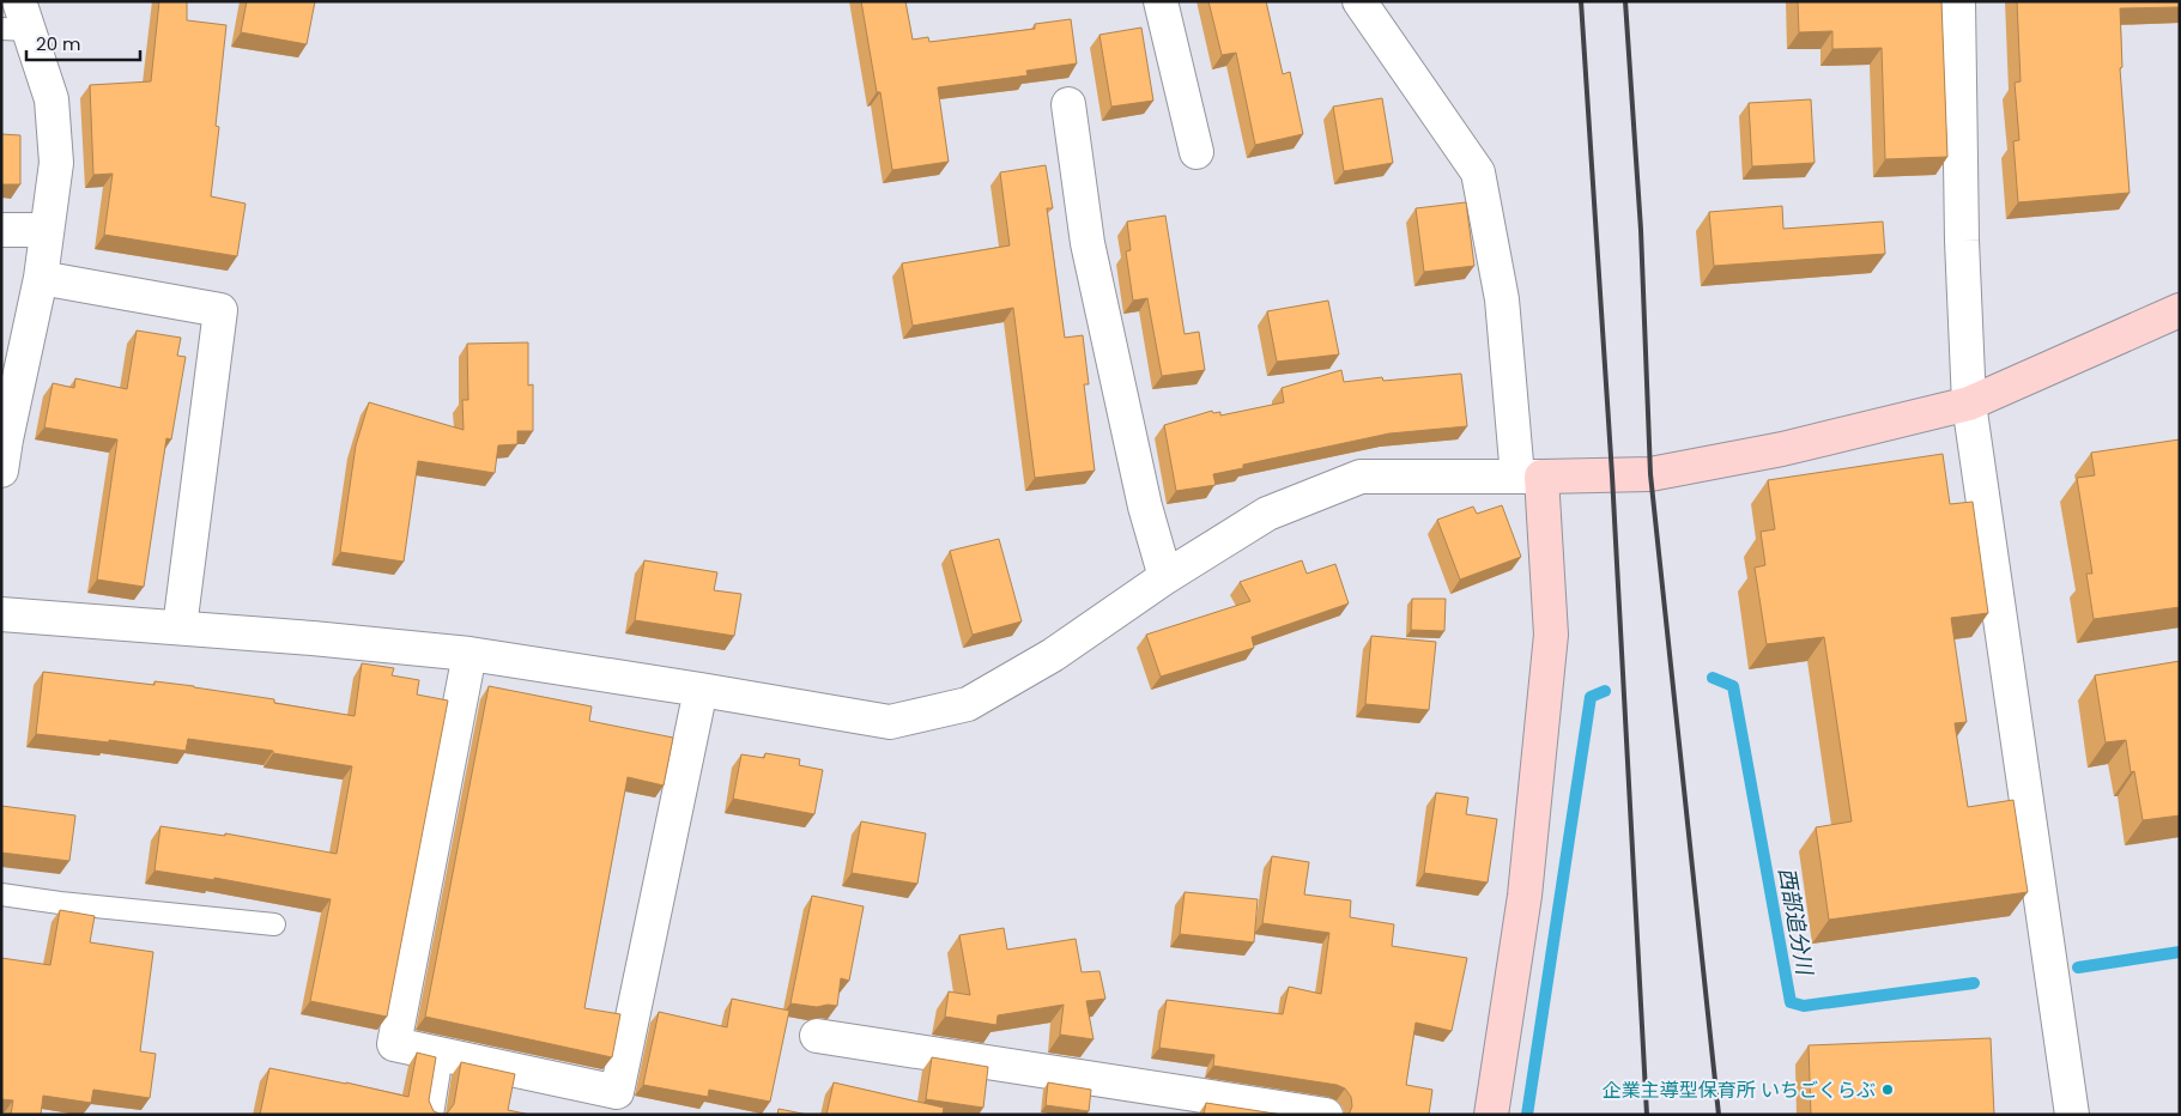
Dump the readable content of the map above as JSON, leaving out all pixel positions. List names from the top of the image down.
{
  "water": ["西部追分川"],
  "places": ["企業主導型保育所 いちごくらぶ"],
  "scale_bar": "20 m"
}
